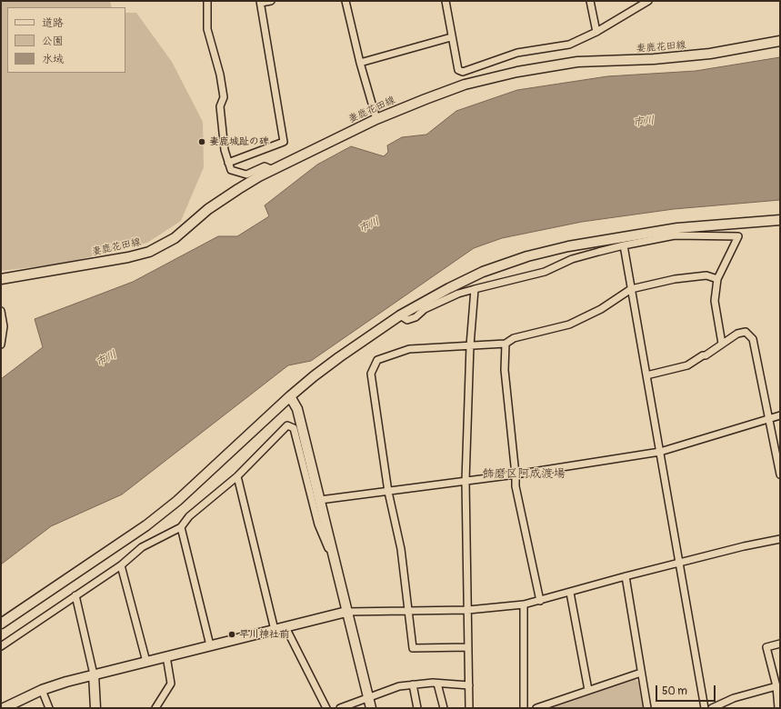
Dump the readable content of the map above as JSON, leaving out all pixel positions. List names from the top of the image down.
{
  "streets": {
    "street": ["妻鹿花田線"]
  },
  "districts": ["飾磨区阿成渡場"],
  "water": ["市川"],
  "places": ["妻鹿城趾の碑", "早川神社前"],
  "legend": ["道路", "公園", "水域"],
  "scale_bar": "50 m"
}
